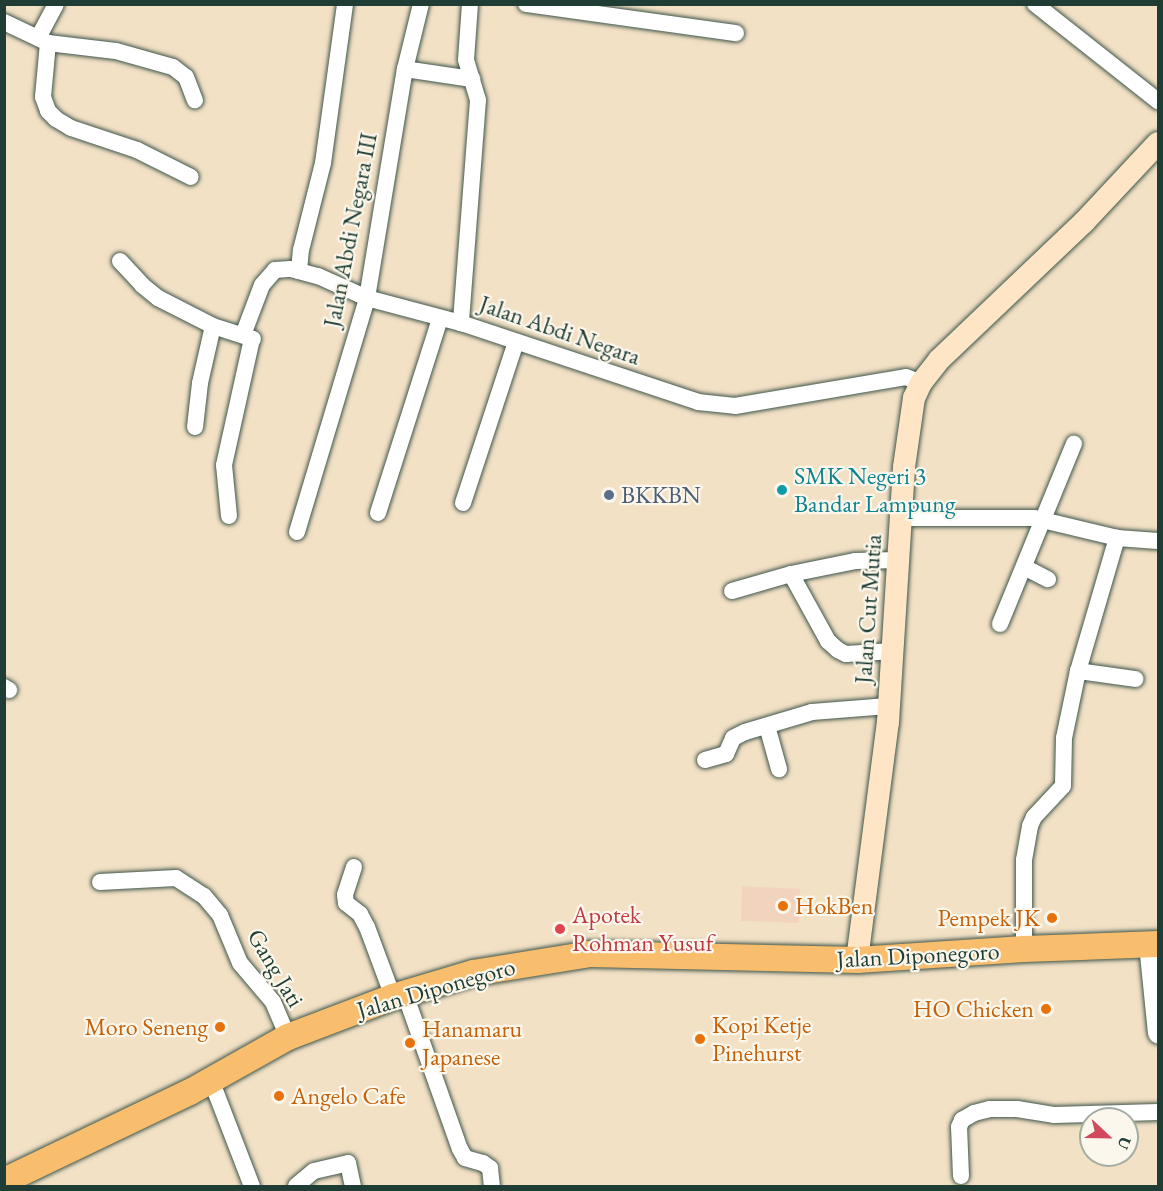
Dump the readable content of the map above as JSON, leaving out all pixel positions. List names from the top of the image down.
{
  "streets": {
    "main road": ["Jalan Cut Mutia", "Jalan Diponegoro"],
    "street": ["Jalan Abdi Negara III", "Jalan Abdi Negara", "Gang Jati"]
  },
  "crossings": [
    ["Jalan Abdi Negara", "Jalan Cut Mutia"],
    ["Jalan Cut Mutia", "Jalan Diponegoro"],
    ["Jalan Diponegoro", "Gang Jati"]
  ],
  "places": [
    "SMK Negeri 3 Bandar Lampung",
    "BKKBN",
    "HokBen",
    "Pempek JK",
    "Apotek Rohman Yusuf",
    "HO Chicken",
    "Moro Seneng",
    "Kopi Ketje Pinehurst",
    "Hanamaru Japanese",
    "Angelo Cafe"
  ],
  "north": "right"
}
